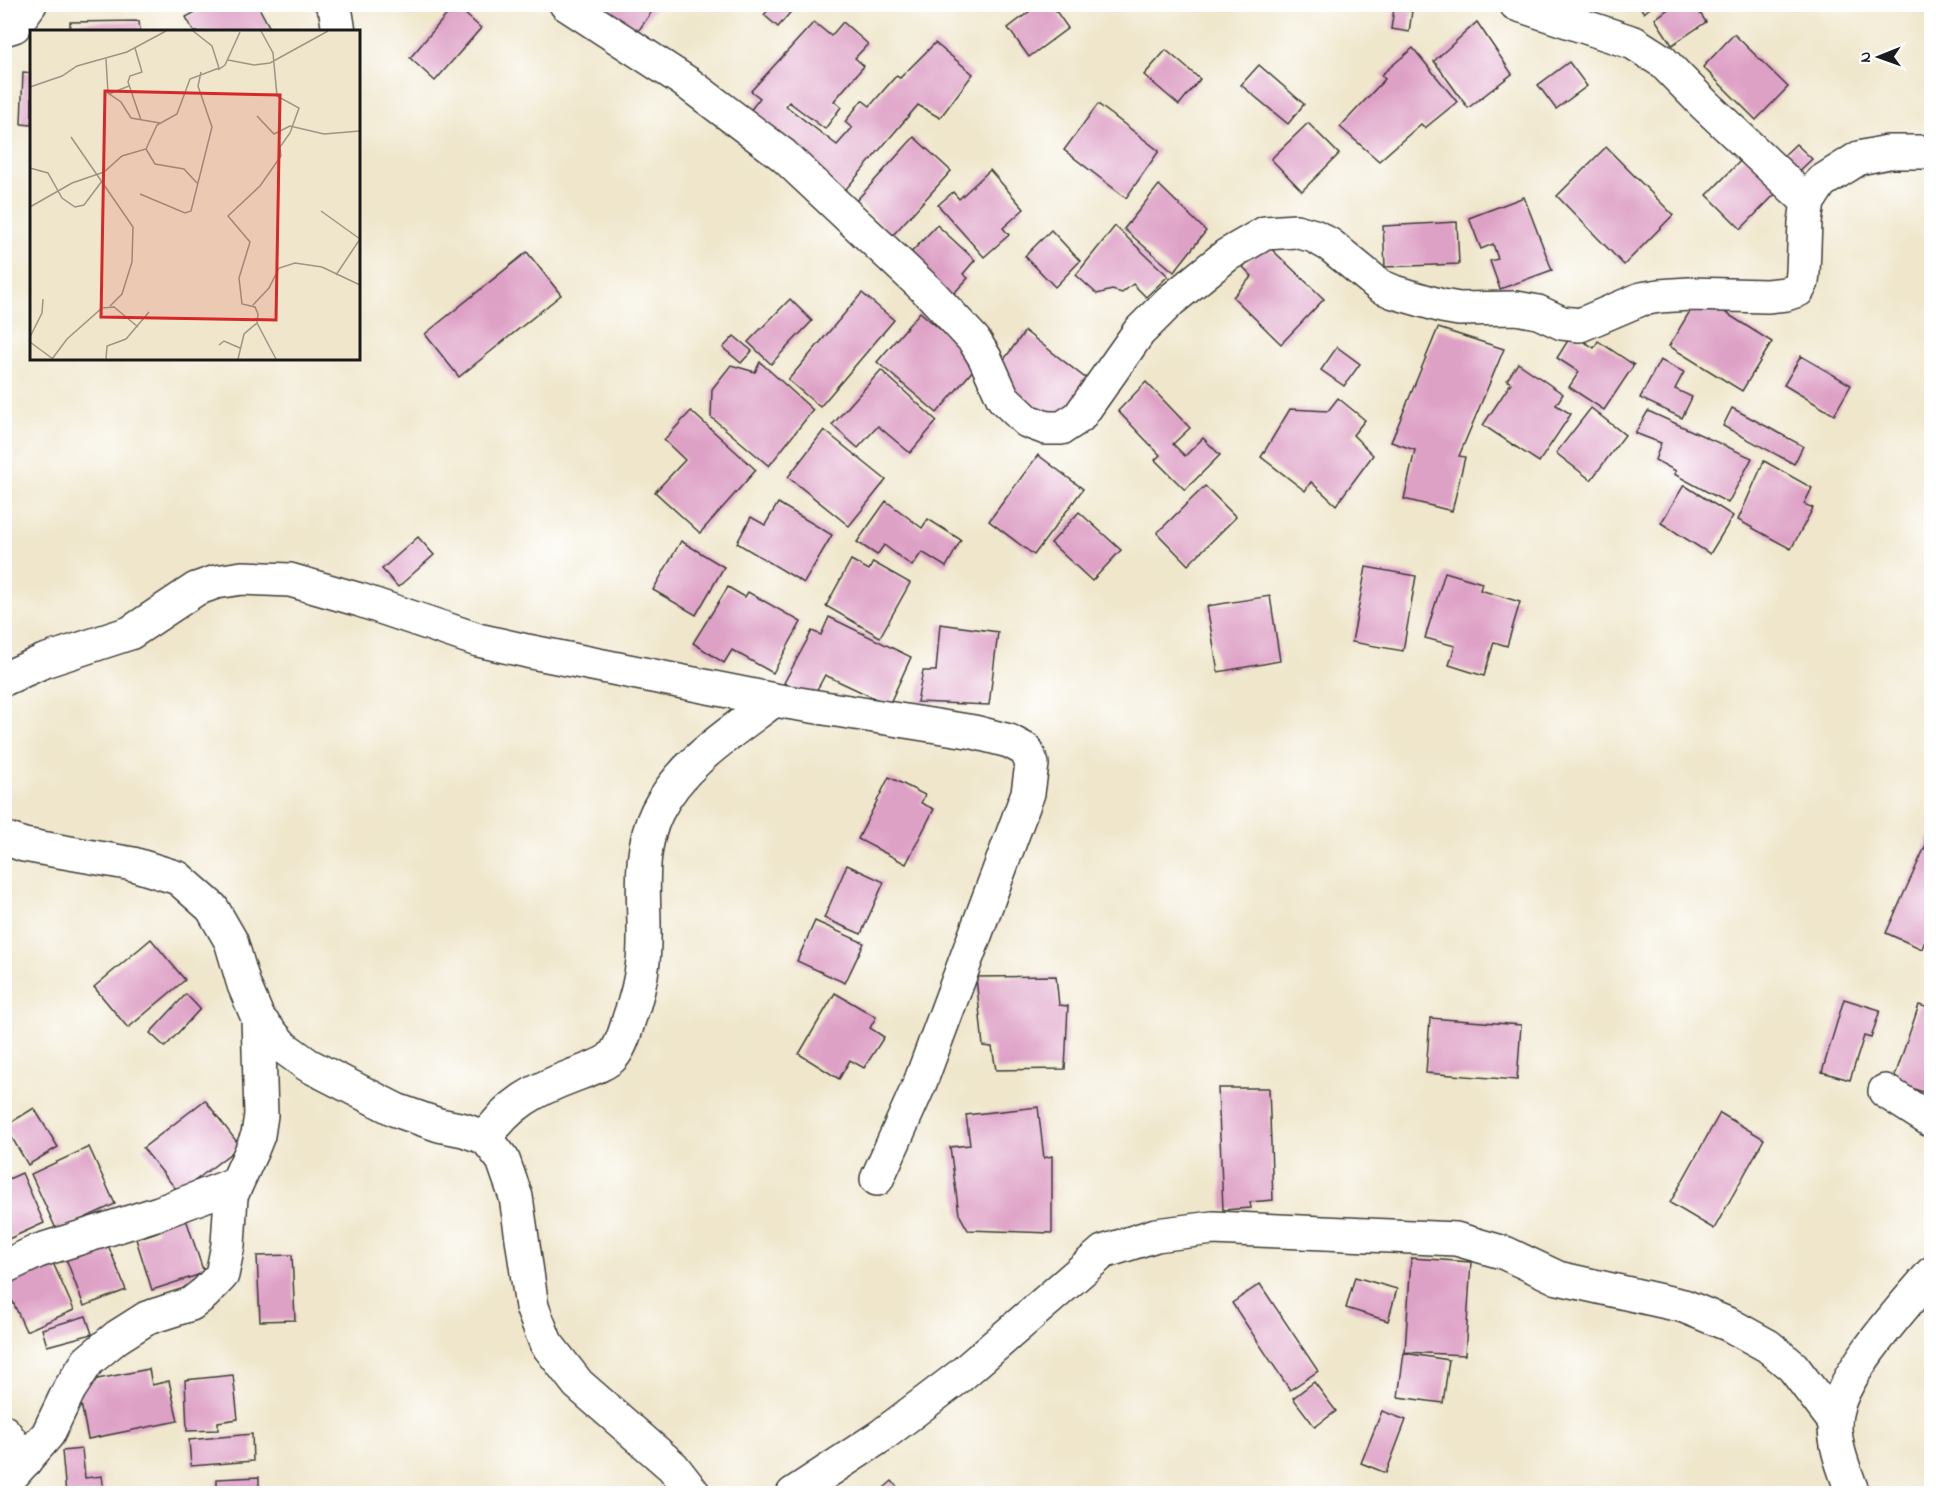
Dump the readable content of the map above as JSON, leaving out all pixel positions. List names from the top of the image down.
{
  "north": "left"
}
